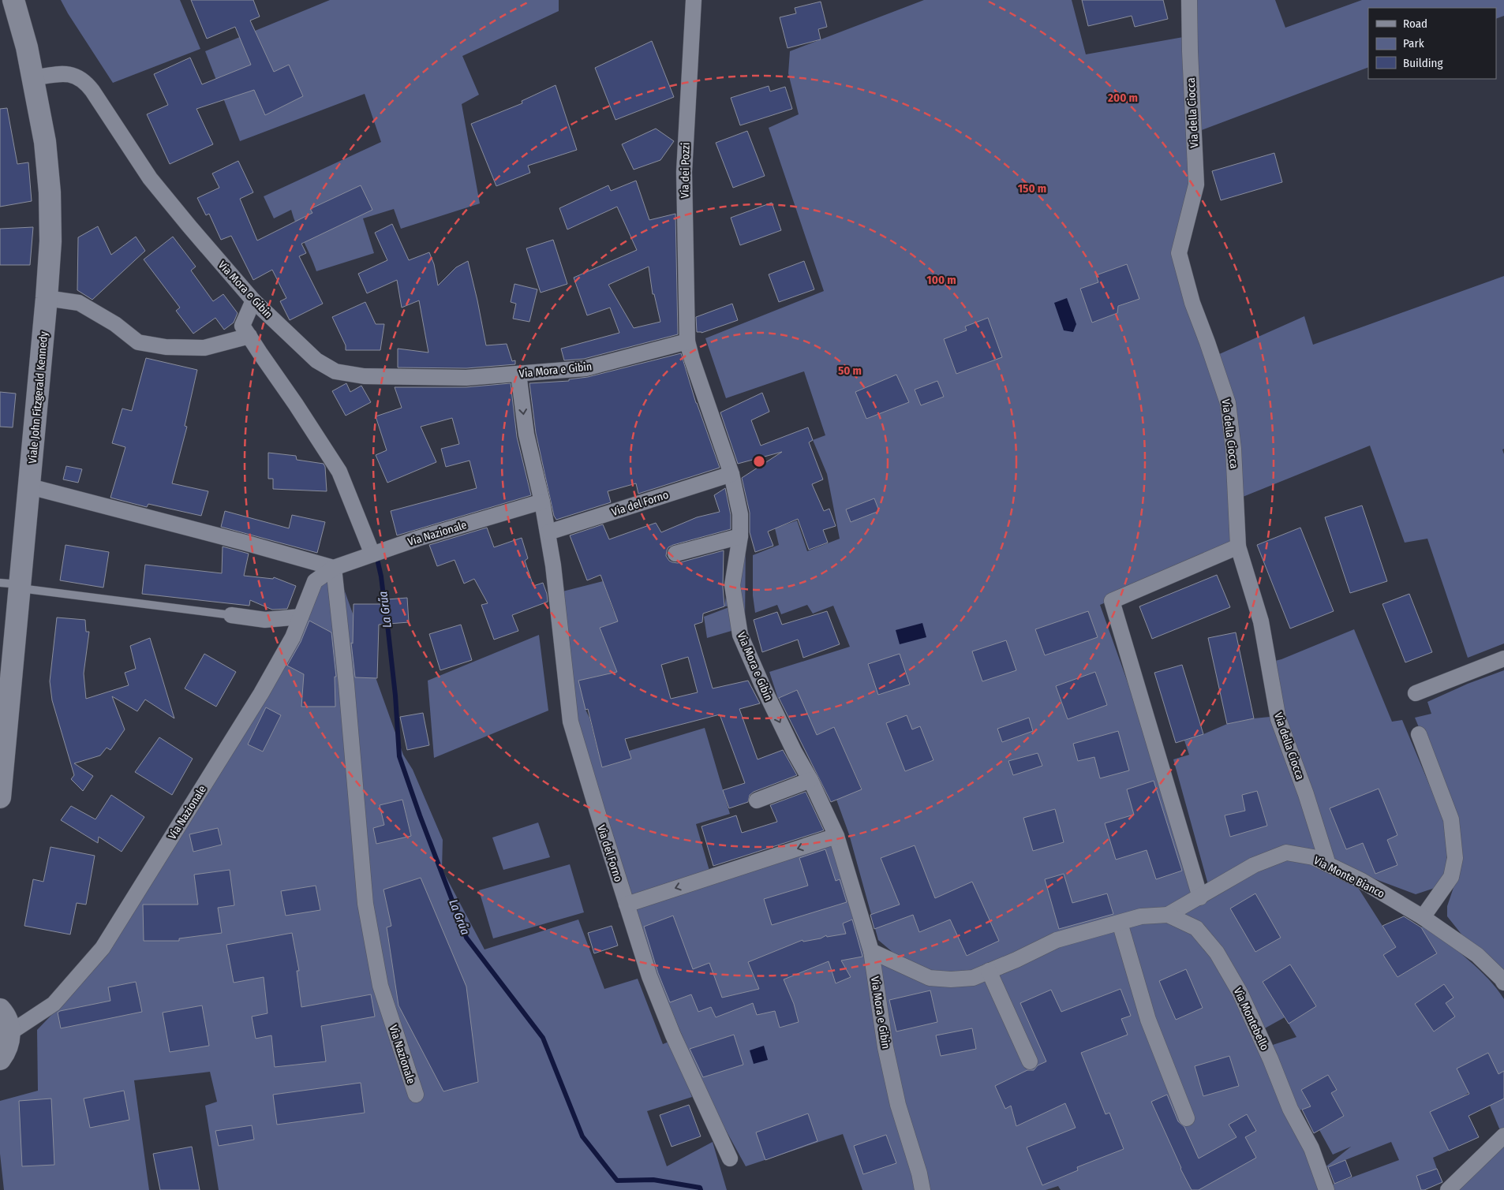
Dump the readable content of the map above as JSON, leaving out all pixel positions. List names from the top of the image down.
{
  "streets": {
    "main road": ["Viale John Fitzgerald Kennedy"],
    "street": [
      "Via della Ciocca",
      "Via dei Pozzi",
      "Via Mora e Gibin",
      "Via del Forno",
      "Via Nazionale",
      "Via Monte Bianco",
      "Via Montebello"
    ]
  },
  "crossings": [
    ["Via della Ciocca", "Via Monte Bianco"],
    ["Via dei Pozzi", "Via Mora e Gibin"],
    ["Via Mora e Gibin", "Viale John Fitzgerald Kennedy"],
    ["Via Mora e Gibin", "Via del Forno"],
    ["Via Mora e Gibin", "Via Montebello"],
    ["Via del Forno", "Via Nazionale"],
    ["Via Monte Bianco", "Via Montebello"]
  ],
  "water": ["La Grűa"],
  "legend": ["Road", "Park", "Building"],
  "rings": [
    "200 m",
    "150 m",
    "100 m",
    "50 m"
  ]
}
